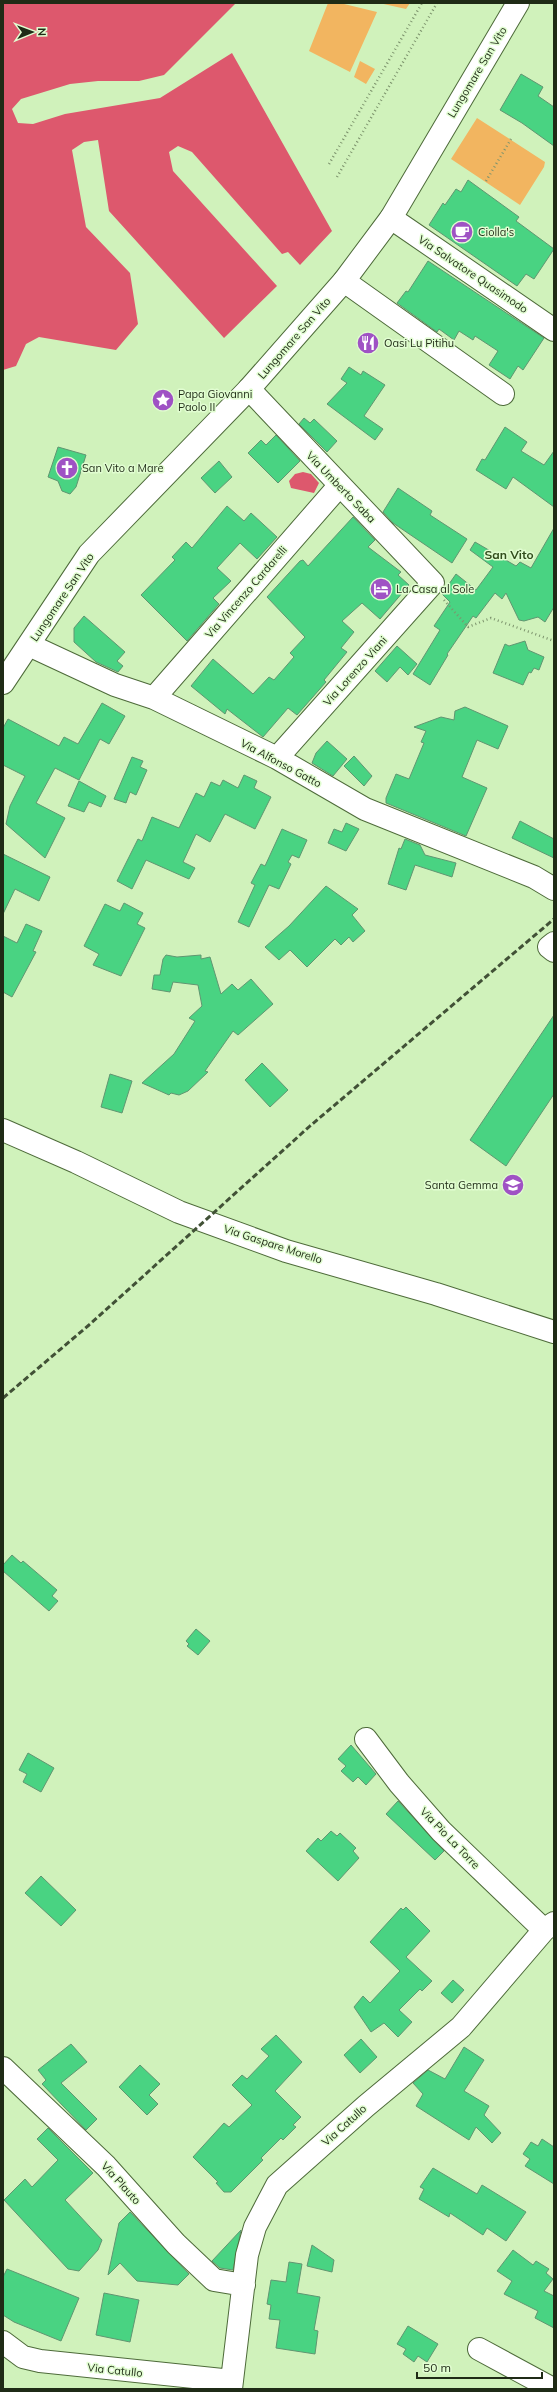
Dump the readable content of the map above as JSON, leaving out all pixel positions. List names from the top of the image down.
{
  "streets": {
    "street": [
      "Lungomare San Vito",
      "Via Salvatore Quasimodo",
      "Via Umberto Saba",
      "Via Vincenzo Cardarelli",
      "Via Lorenzo Viani",
      "Via Alfonso Gatto",
      "Via Gaspare Morello",
      "Via Pio La Torre",
      "Via Catullo",
      "Via Plauto"
    ]
  },
  "crossings": [
    ["Lungomare San Vito", "Via Salvatore Quasimodo"],
    ["Lungomare San Vito", "Via Umberto Saba"],
    ["Lungomare San Vito", "Via Alfonso Gatto"],
    ["Via Umberto Saba", "Via Vincenzo Cardarelli"],
    ["Via Umberto Saba", "Via Lorenzo Viani"],
    ["Via Vincenzo Cardarelli", "Via Alfonso Gatto"],
    ["Via Lorenzo Viani", "Via Alfonso Gatto"],
    ["Via Pio La Torre", "Via Catullo"],
    ["Via Catullo", "Via Plauto"]
  ],
  "districts": ["San Vito"],
  "places": {
    "cafe": ["Ciolla's"],
    "restaurant": ["Oasi Lu Pitihu"],
    "place": ["Papa Giovanni Paolo II"],
    "church": ["San Vito a Mare"],
    "hotel": ["La Casa al Sole"],
    "school or university": ["Santa Gemma"]
  },
  "scale_bar": "50 m",
  "north": "right"
}
